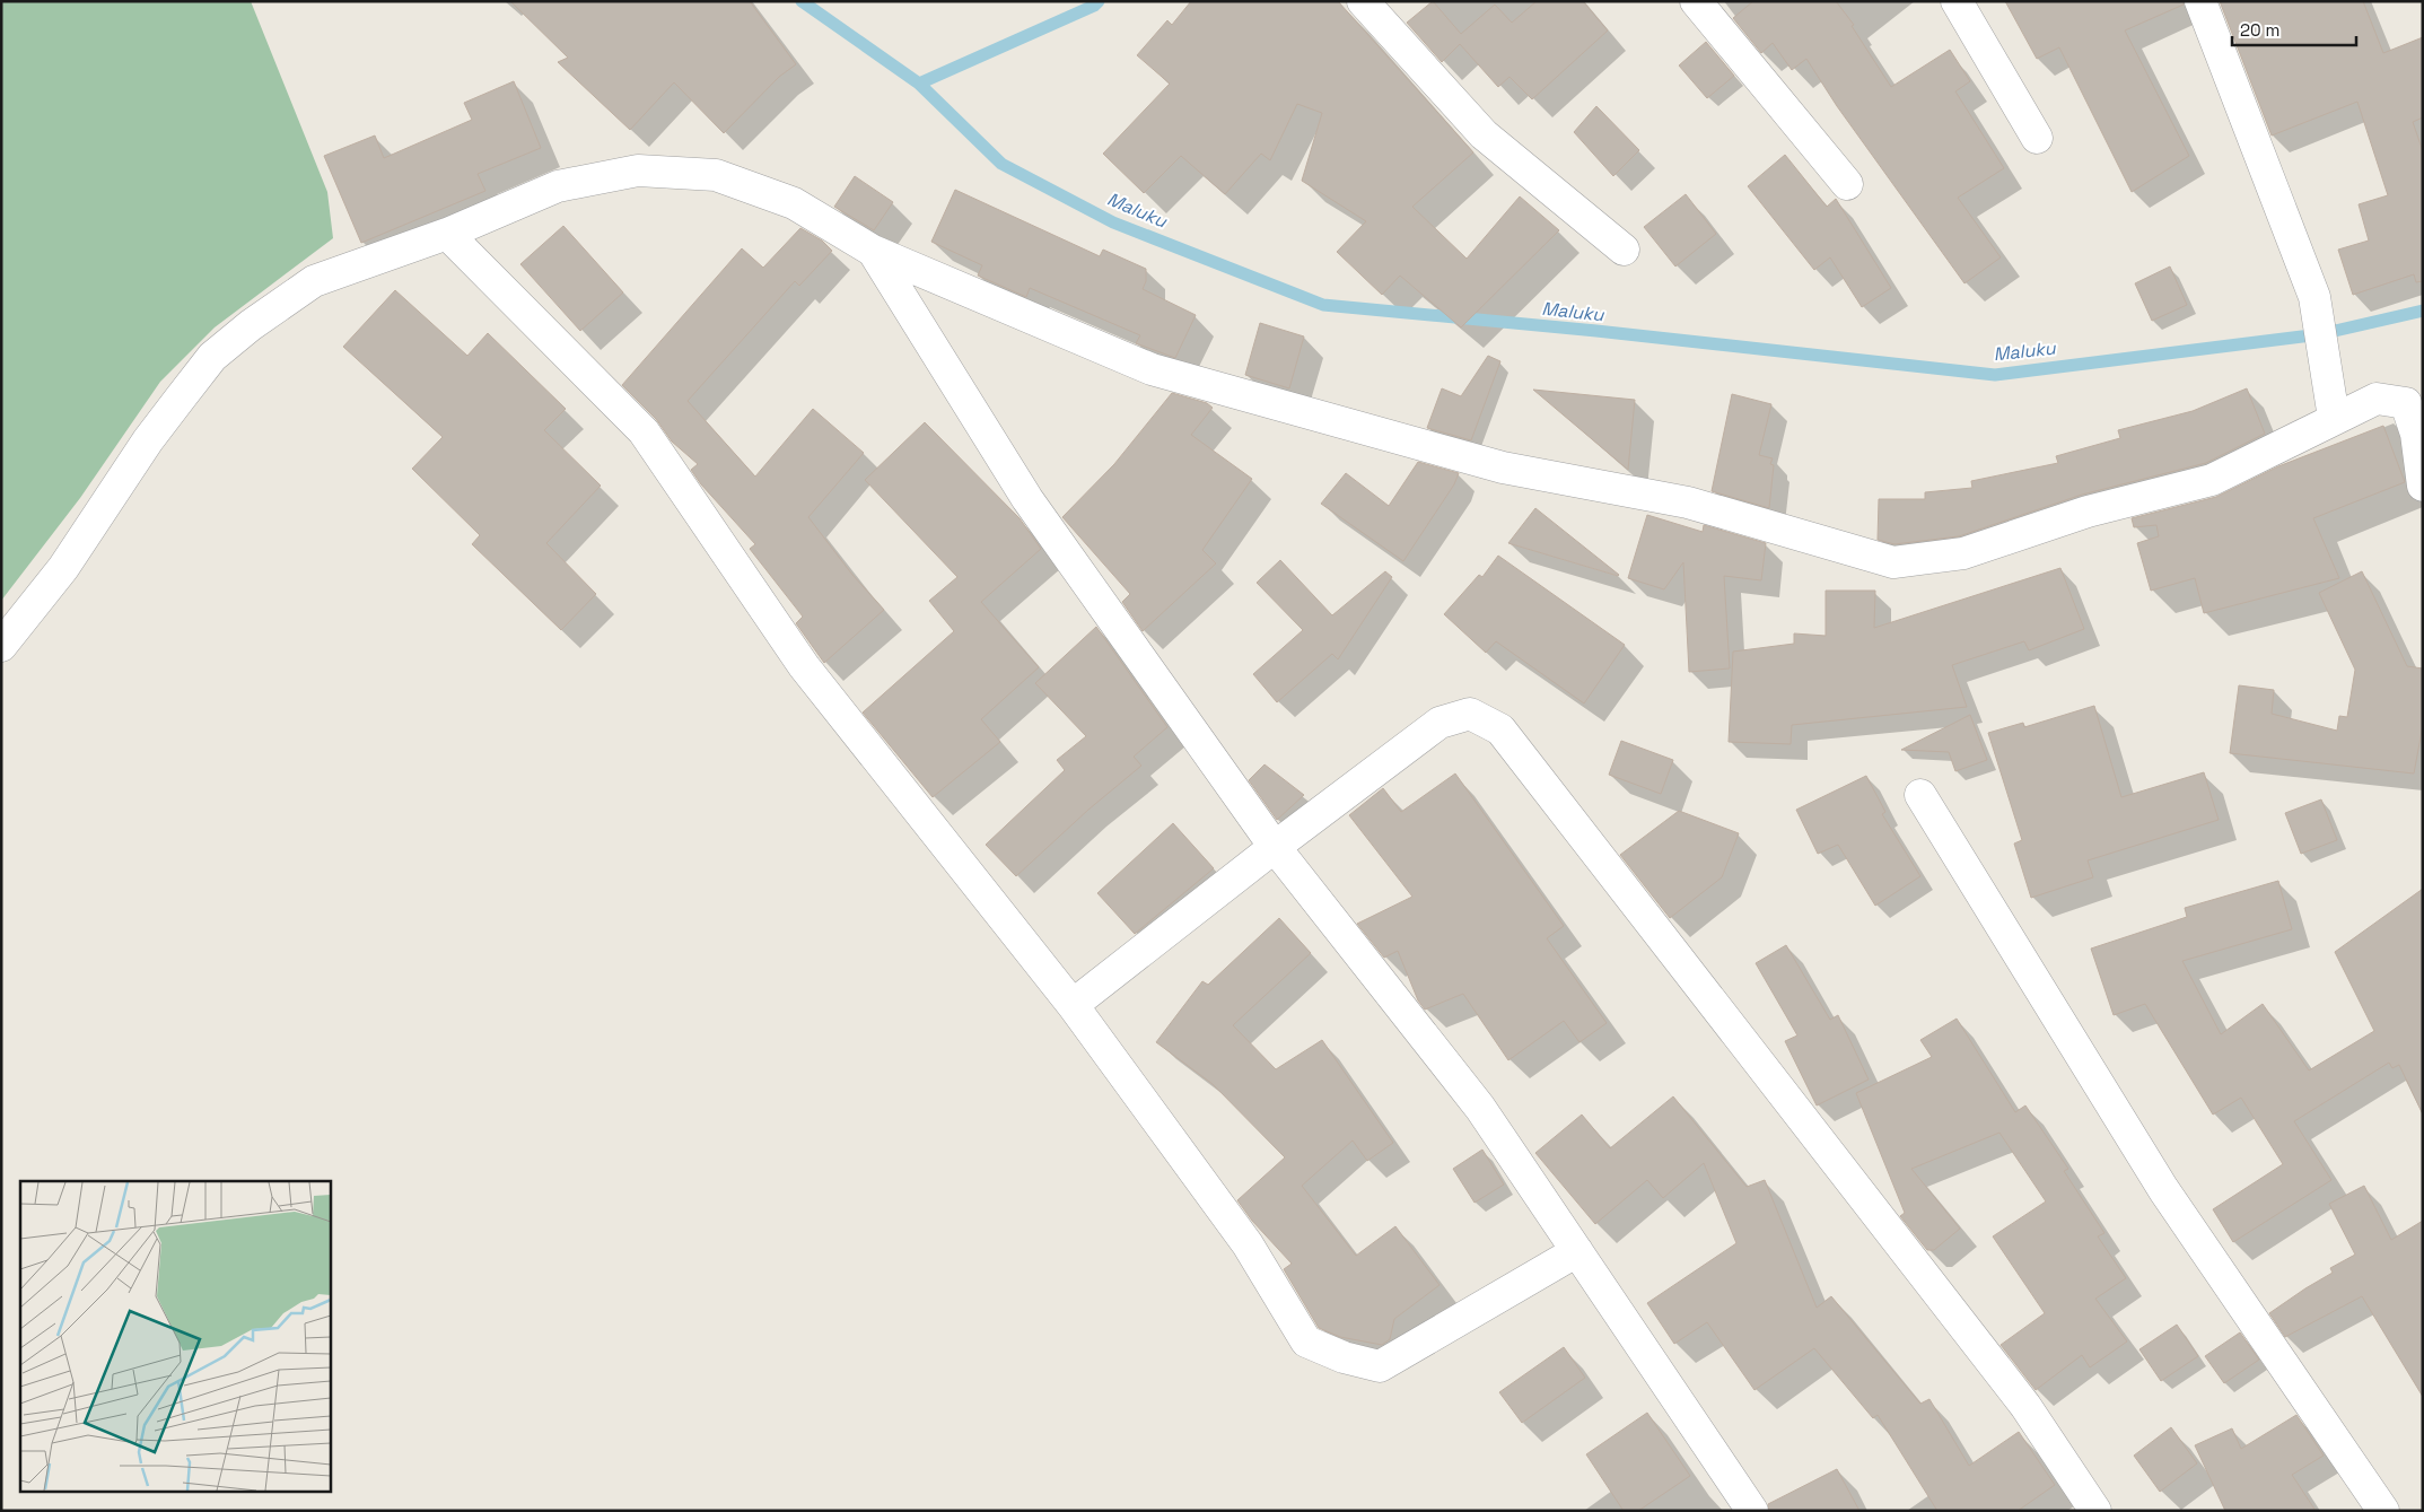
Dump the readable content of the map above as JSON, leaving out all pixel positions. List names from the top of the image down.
{
  "water": ["Maluku"],
  "scale_bar": "20 m"
}
